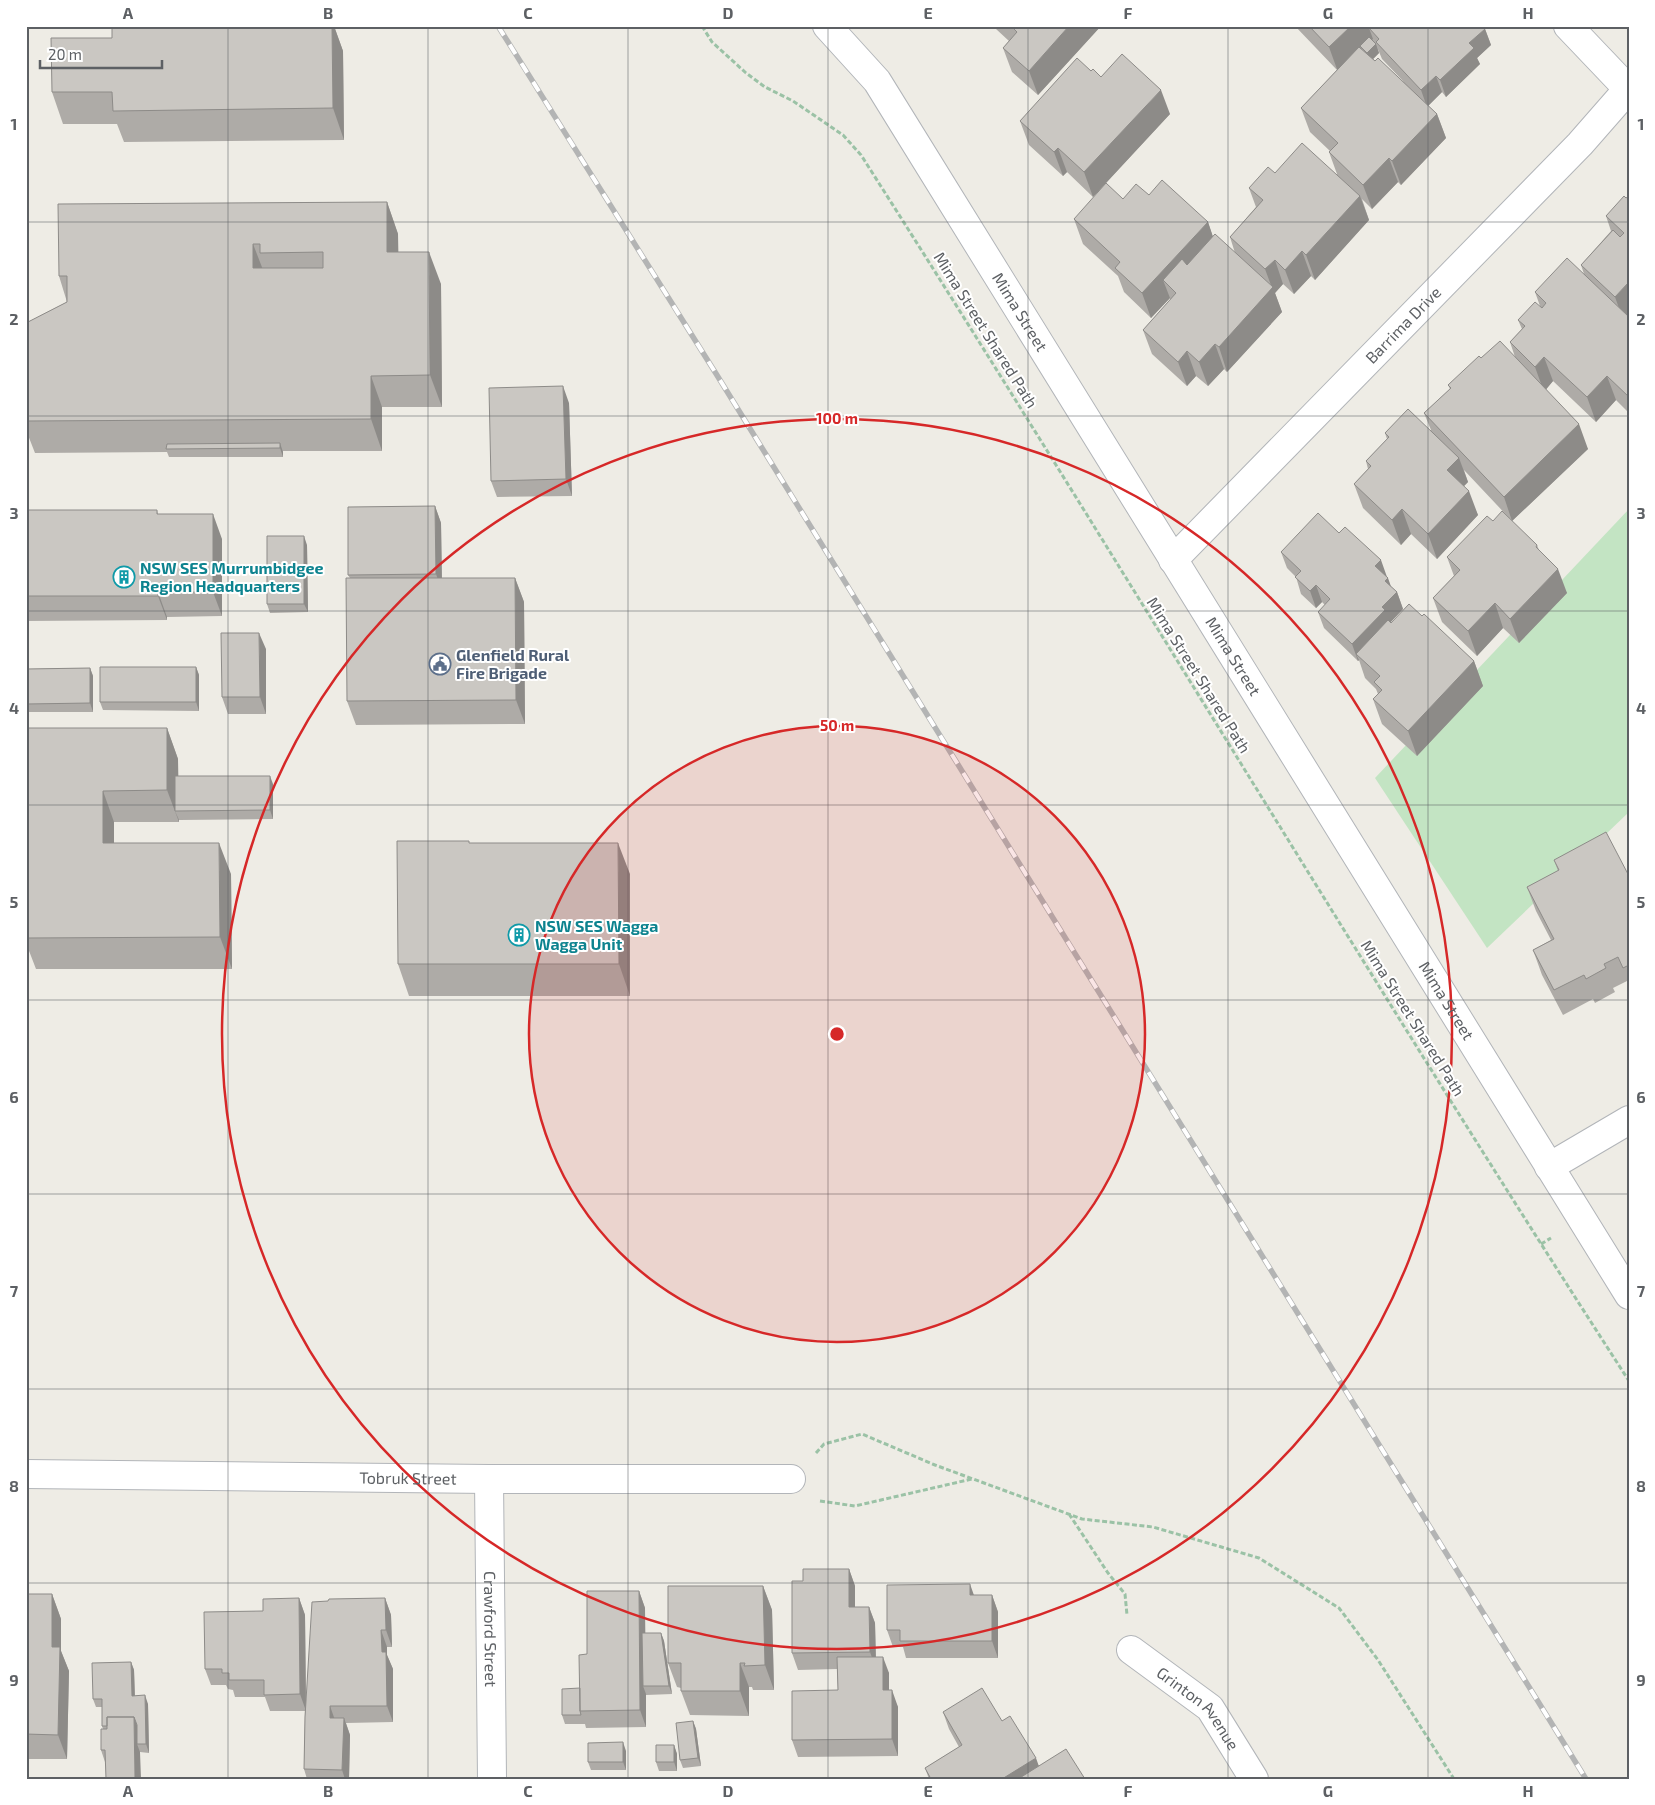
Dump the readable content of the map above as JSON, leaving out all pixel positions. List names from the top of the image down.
{
  "streets": {
    "street": [
      "Mima Street",
      "Barrima Drive",
      "Tobruk Street",
      "Crawford Street",
      "Grinton Avenue"
    ],
    "path": ["Mima Street Shared Path"]
  },
  "crossings": [
    ["Mima Street", "Barrima Drive"],
    ["Tobruk Street", "Crawford Street"]
  ],
  "places": {
    "building": ["NSW SES Murrumbidgee Region Headquarters", "NSW SES Wagga Wagga Unit"],
    "public building": ["Glenfield Rural Fire Brigade"]
  },
  "scale_bar": "20 m",
  "grid": {
    "columns": [
      "A",
      "B",
      "C",
      "D",
      "E",
      "F",
      "G",
      "H"
    ],
    "rows": [
      "1",
      "2",
      "3",
      "4",
      "5",
      "6",
      "7",
      "8",
      "9"
    ]
  },
  "rings": ["100 m", "50 m"]
}
